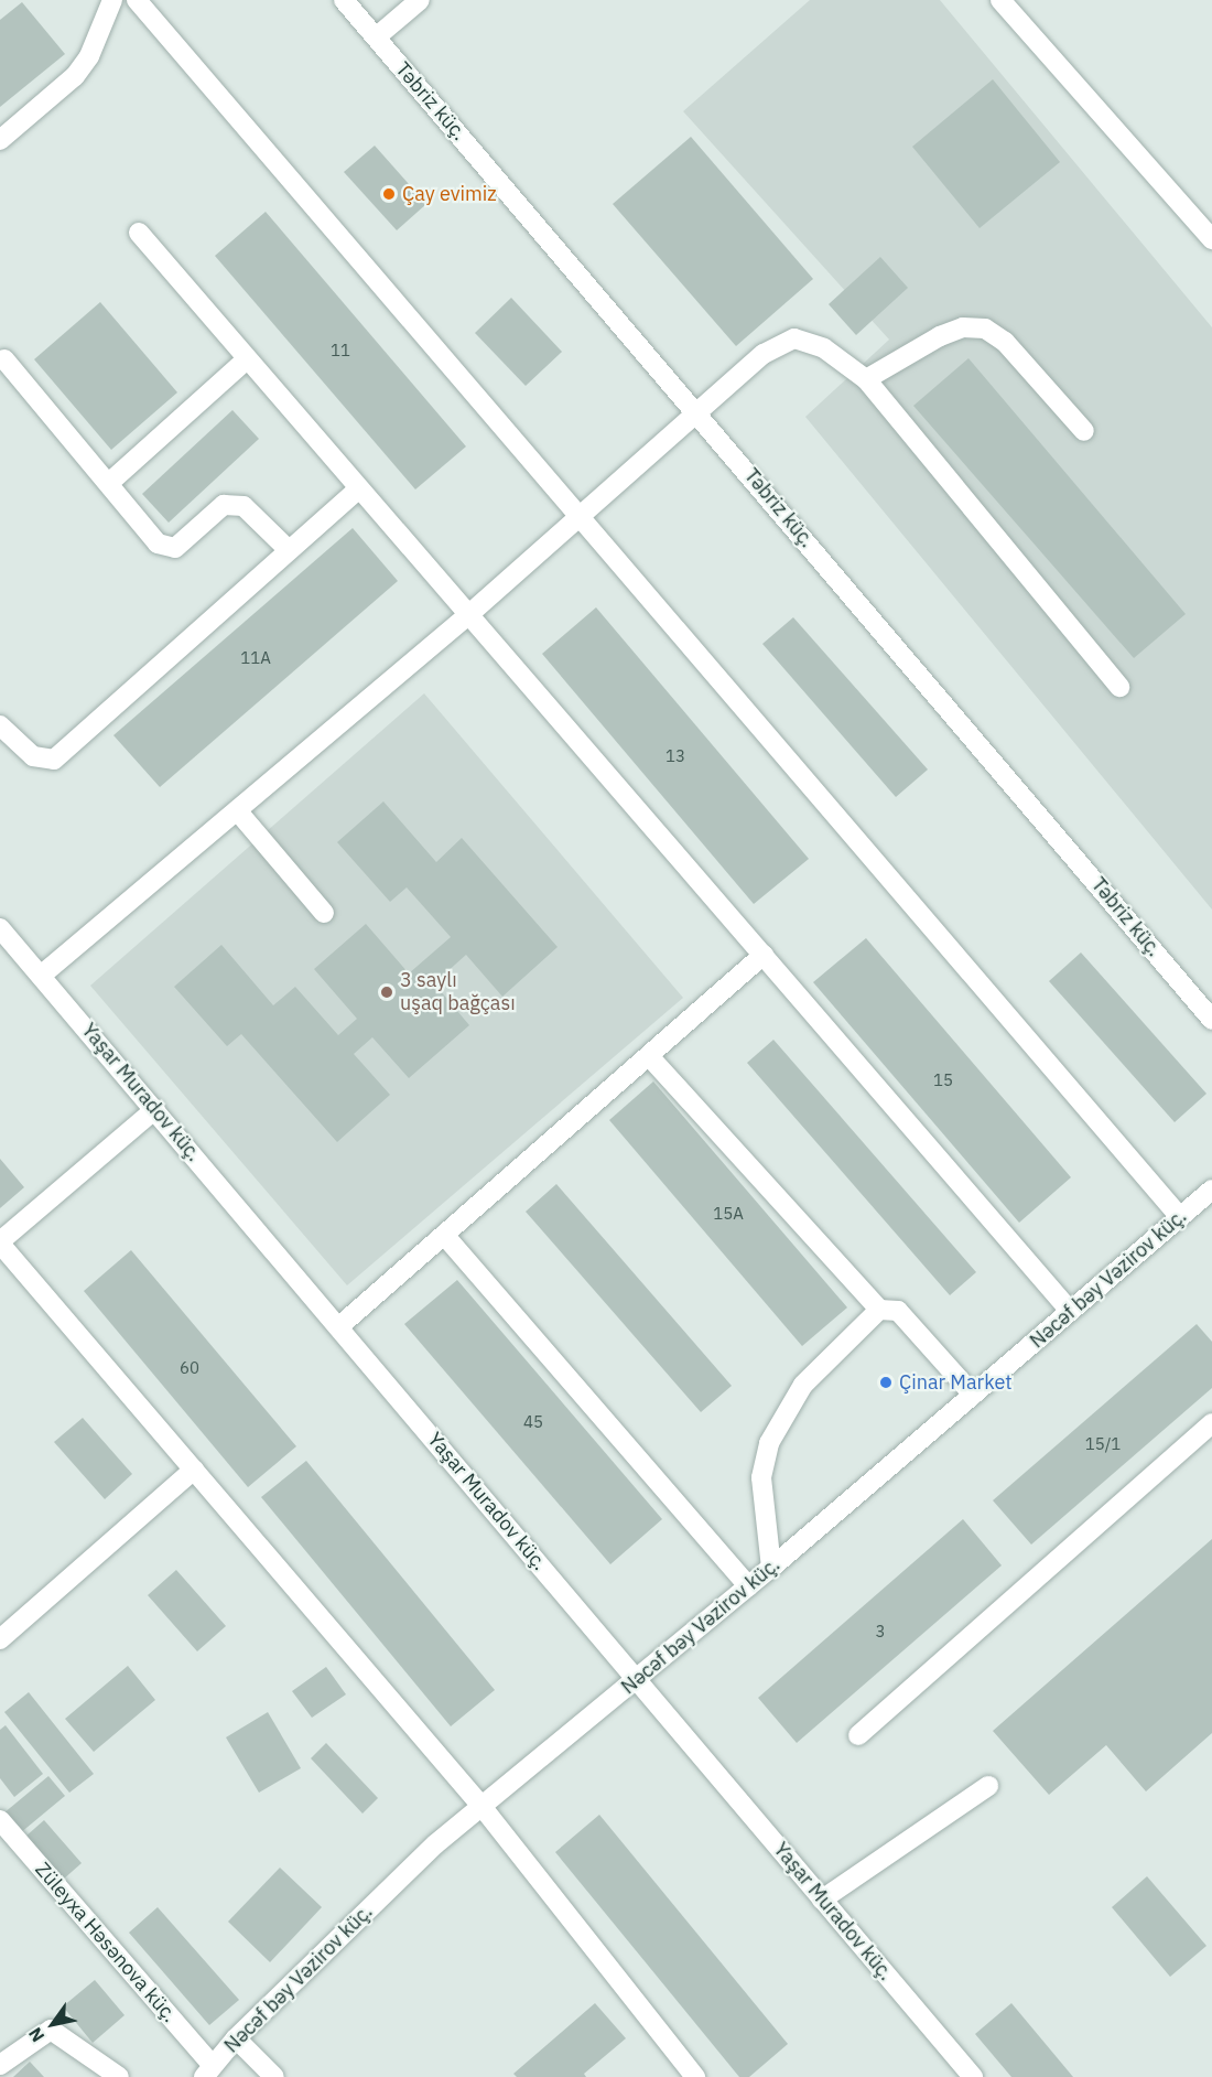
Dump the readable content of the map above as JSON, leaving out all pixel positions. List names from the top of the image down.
{
  "streets": {
    "street": [
      "Təbriz küç.",
      "Yaşar Muradov küç.",
      "Nəcəf bəy Vəzirov küç.",
      "Züleyxa Həsənova küç."
    ]
  },
  "crossings": [
    ["Yaşar Muradov küç.", "Nəcəf bəy Vəzirov küç."],
    ["Nəcəf bəy Vəzirov küç.", "Züleyxa Həsənova küç."]
  ],
  "places": ["Çay evimiz", "3 saylı uşaq bağçası", "Çinar Market"],
  "house_numbers": [
    "11",
    "11A",
    "13",
    "15",
    "15A",
    "60",
    "45",
    "15/1",
    "3"
  ],
  "north": "bottom left"
}
